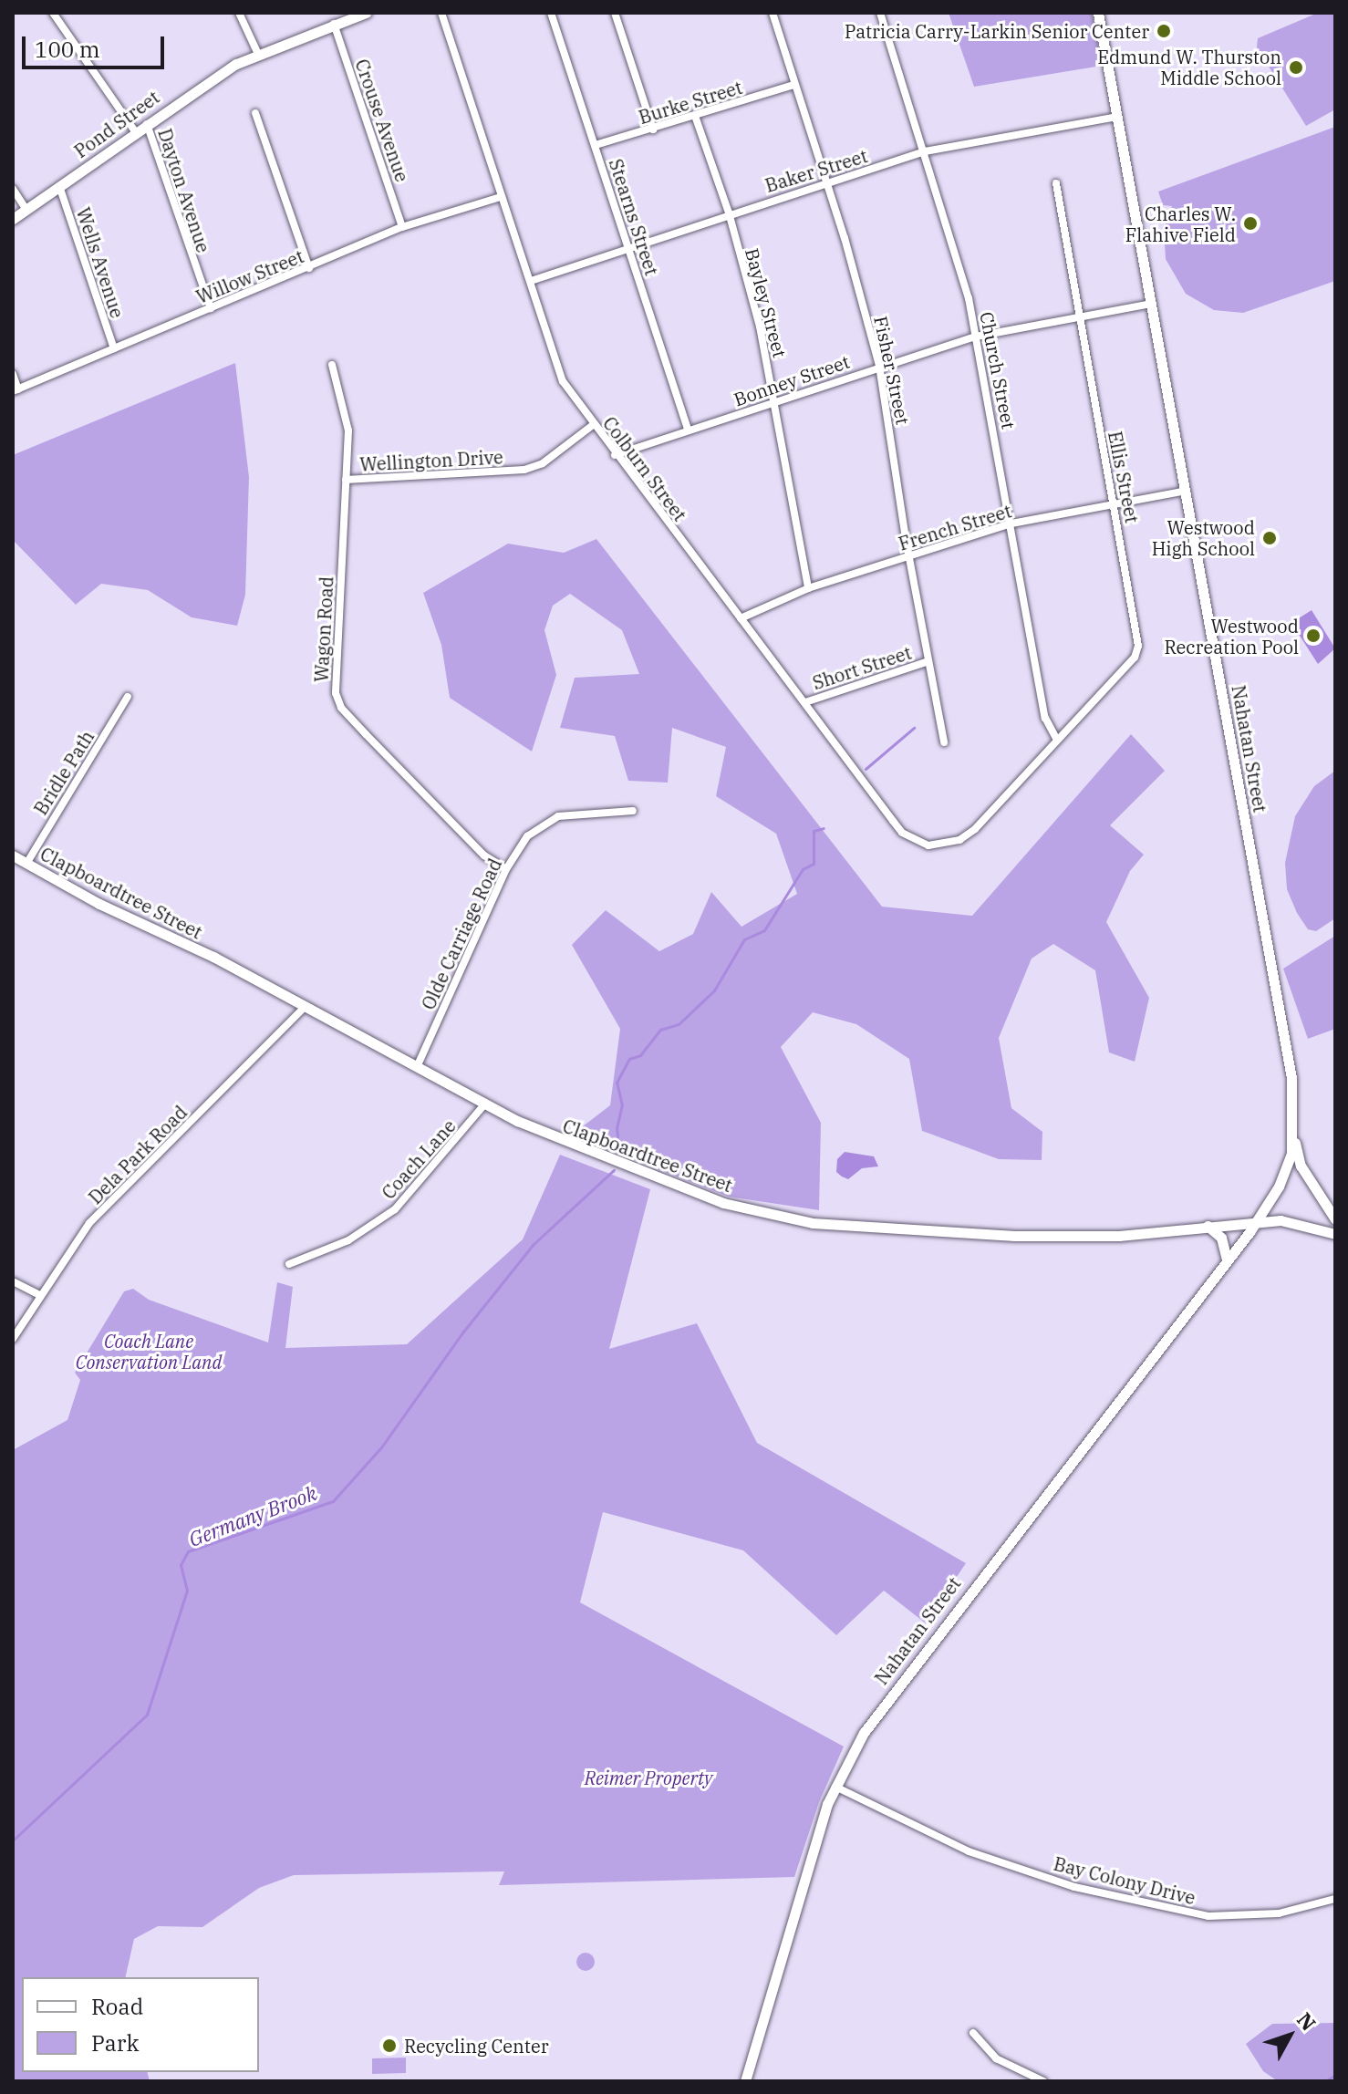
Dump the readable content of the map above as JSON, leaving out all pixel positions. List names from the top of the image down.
{
  "streets": {
    "main road": ["Pond Street", "Nahatan Street", "Clapboardtree Street"],
    "street": [
      "Burke Street",
      "Crouse Avenue",
      "Baker Street",
      "Dayton Avenue",
      "Stearns Street",
      "Wells Avenue",
      "Willow Street",
      "Bayley Street",
      "Fisher Street",
      "Church Street",
      "Bonney Street",
      "Wellington Drive",
      "Colburn Street",
      "Ellis Street",
      "French Street",
      "Wagon Road",
      "Short Street",
      "Bridle Path",
      "Olde Carriage Road",
      "Dela Park Road",
      "Coach Lane",
      "Bay Colony Drive"
    ]
  },
  "crossings": [
    ["Burke Street", "Stearns Street"],
    ["Burke Street", "Bayley Street"],
    ["Burke Street", "Fisher Street"],
    ["Crouse Avenue", "Pond Street"],
    ["Crouse Avenue", "Willow Street"],
    ["Pond Street", "Dayton Avenue"],
    ["Pond Street", "Wells Avenue"],
    ["Baker Street", "Stearns Street"],
    ["Baker Street", "Bayley Street"],
    ["Baker Street", "Fisher Street"],
    ["Baker Street", "Church Street"],
    ["Baker Street", "Colburn Street"],
    ["Baker Street", "Nahatan Street"],
    ["Dayton Avenue", "Willow Street"],
    ["Stearns Street", "Bonney Street"],
    ["Wells Avenue", "Willow Street"],
    ["Willow Street", "Colburn Street"],
    ["Bayley Street", "Bonney Street"],
    ["Bayley Street", "French Street"],
    ["Fisher Street", "Bonney Street"],
    ["Fisher Street", "French Street"],
    ["Fisher Street", "Short Street"],
    ["Church Street", "Bonney Street"],
    ["Church Street", "Ellis Street"],
    ["Church Street", "French Street"],
    ["Bonney Street", "Colburn Street"],
    ["Bonney Street", "Ellis Street"],
    ["Bonney Street", "Nahatan Street"],
    ["Wellington Drive", "Colburn Street"],
    ["Wellington Drive", "Wagon Road"],
    ["Colburn Street", "Ellis Street"],
    ["Colburn Street", "French Street"],
    ["Colburn Street", "Short Street"],
    ["Ellis Street", "French Street"],
    ["French Street", "Nahatan Street"],
    ["Wagon Road", "Olde Carriage Road"],
    ["Nahatan Street", "Clapboardtree Street"],
    ["Nahatan Street", "Bay Colony Drive"],
    ["Bridle Path", "Clapboardtree Street"],
    ["Clapboardtree Street", "Olde Carriage Road"],
    ["Clapboardtree Street", "Dela Park Road"],
    ["Clapboardtree Street", "Coach Lane"]
  ],
  "water": ["Germany Brook"],
  "parks": ["Coach Lane Conservation Land", "Reimer Property"],
  "places": [
    "Patricia Carry-Larkin Senior Center",
    "Edmund W. Thurston Middle School",
    "Charles W. Flahive Field",
    "Westwood High School",
    "Westwood Recreation Pool",
    "Recycling Center"
  ],
  "legend": ["Road", "Park"],
  "scale_bar": "100 m",
  "north": "top right"
}
